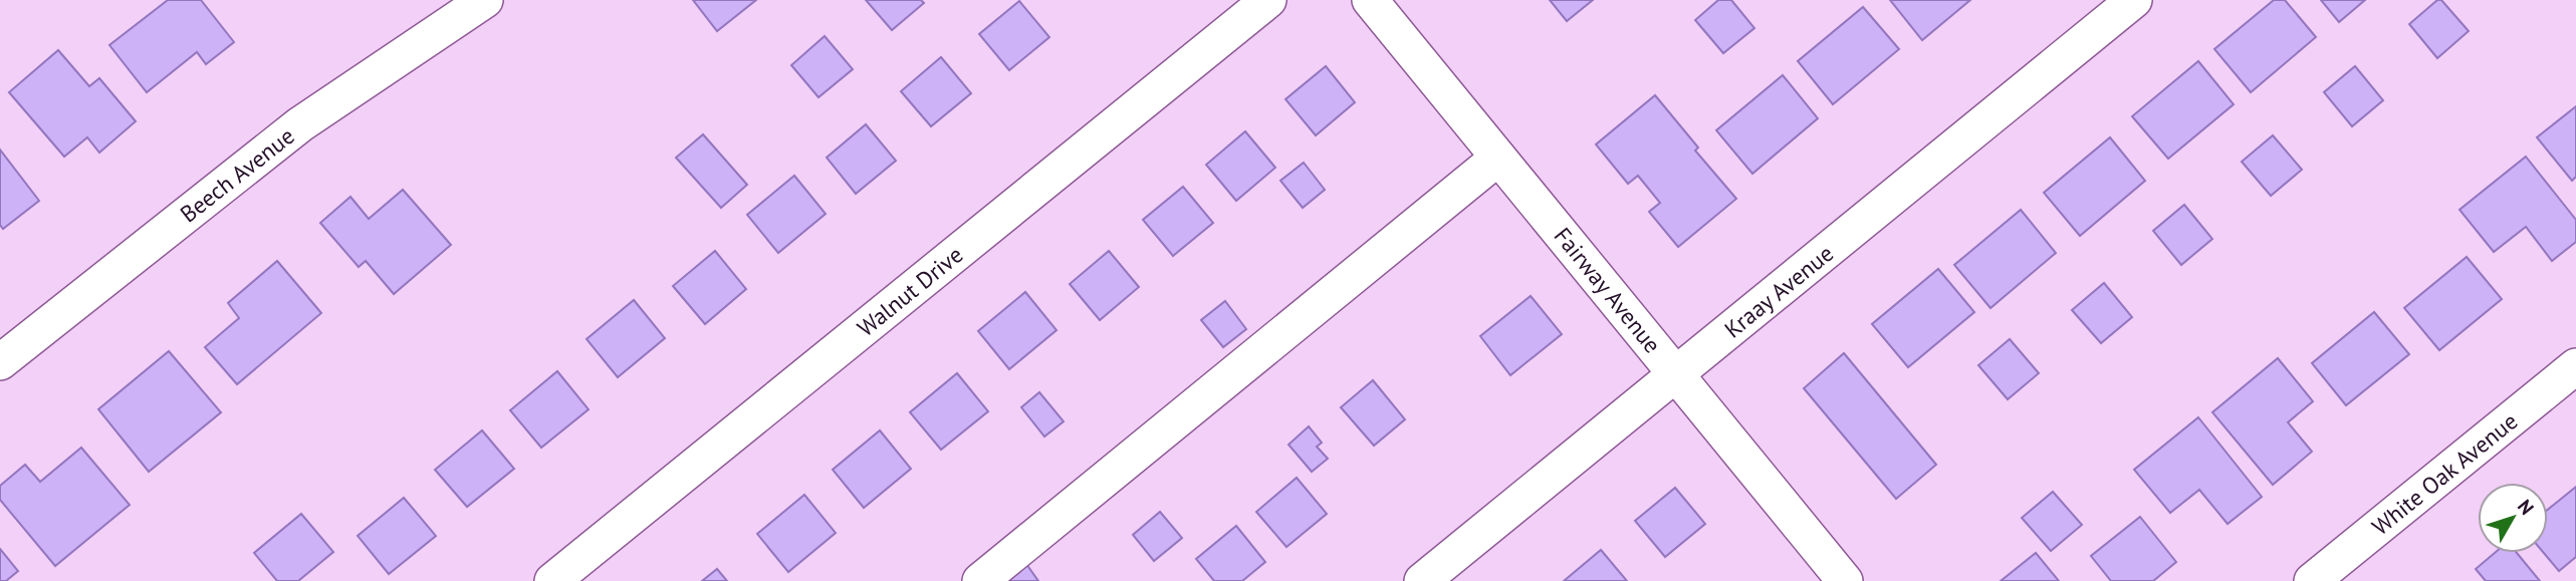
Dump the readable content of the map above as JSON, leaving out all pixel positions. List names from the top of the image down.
{
  "streets": {
    "street": [
      "Beech Avenue",
      "Fairway Avenue",
      "Walnut Drive",
      "Kraay Avenue",
      "White Oak Avenue"
    ]
  },
  "crossings": [
    ["Fairway Avenue", "Kraay Avenue"]
  ],
  "north": "top right"
}
